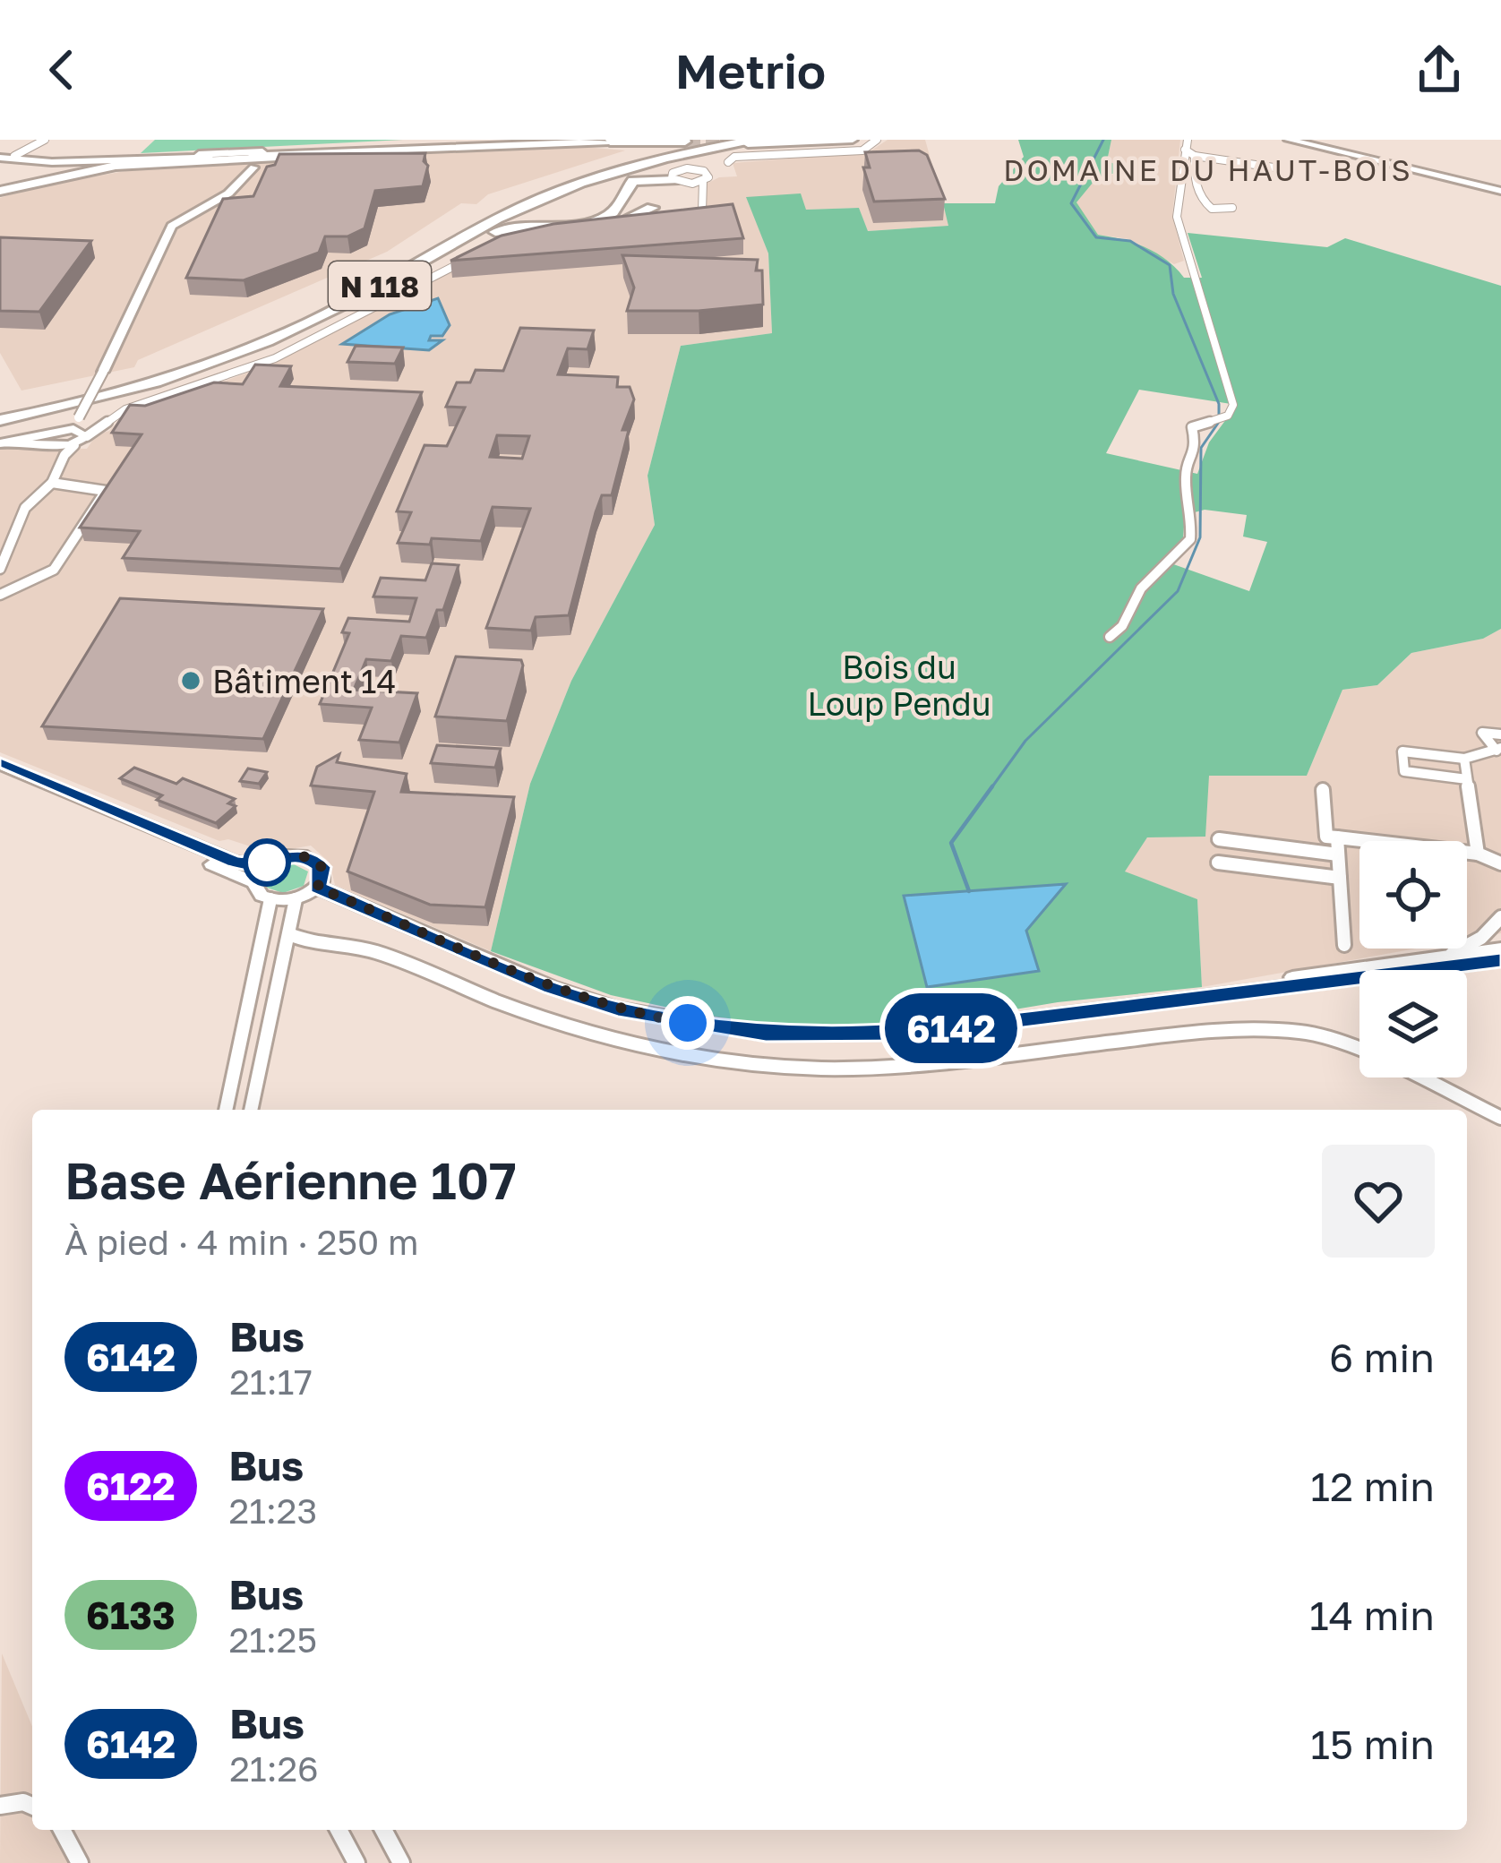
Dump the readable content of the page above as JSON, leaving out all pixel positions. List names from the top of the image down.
{
  "streets": {
    "highway": ["N 118"]
  },
  "districts": ["DOMAINE DU HAUT-BOIS"],
  "parks": ["Bois du Loup Pendu"],
  "places": ["Bâtiment 14"],
  "lines": ["bus line 6142"],
  "page": {
    "header": "Metrio",
    "on_map": "6142",
    "heading": ["Base Aérienne 107", "À pied · 4 min · 250 m"],
    "list": [
      {
        "mark": "6142",
        "name": "Bus",
        "note": "21:17",
        "value": "6 min"
      },
      {
        "mark": "6122",
        "name": "Bus",
        "note": "21:23",
        "value": "12 min"
      },
      {
        "mark": "6133",
        "name": "Bus",
        "note": "21:25",
        "value": "14 min"
      },
      {
        "mark": "6142",
        "name": "Bus",
        "note": "21:26",
        "value": "15 min"
      }
    ]
  }
}
